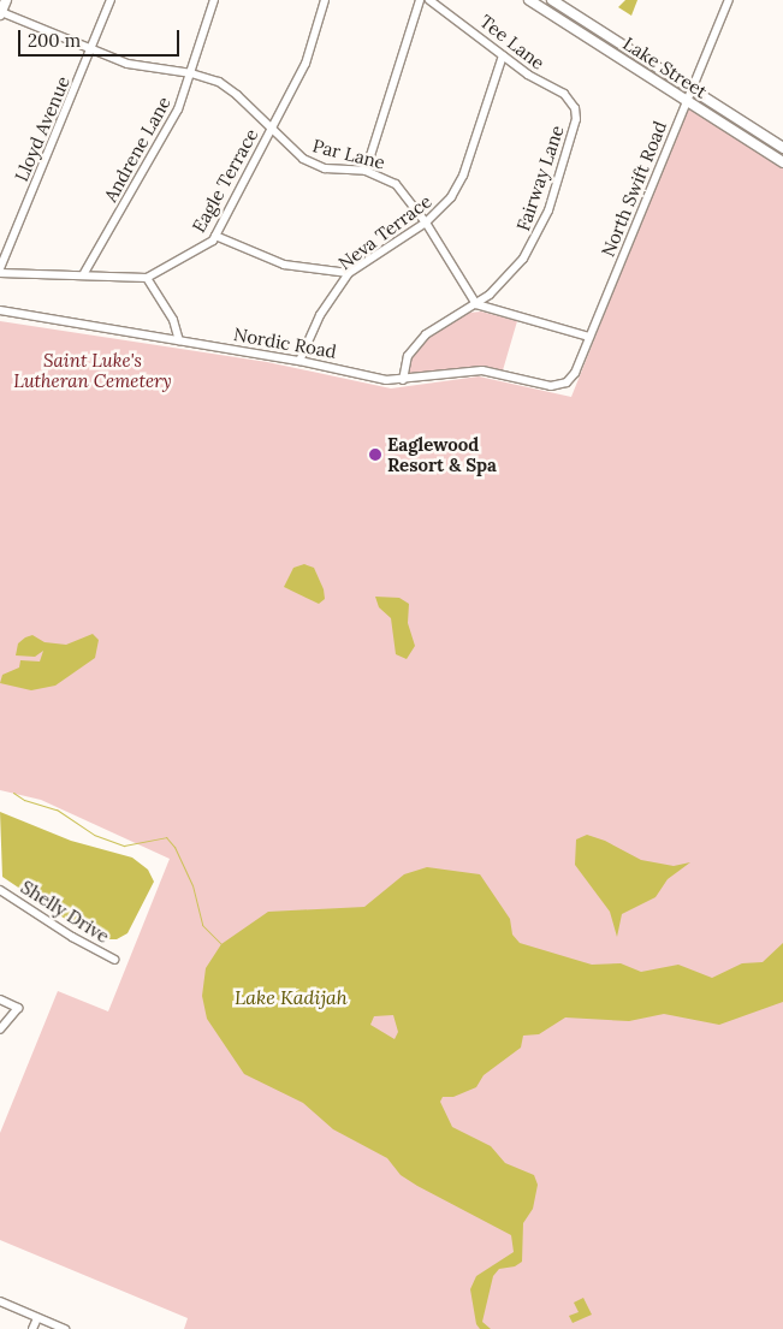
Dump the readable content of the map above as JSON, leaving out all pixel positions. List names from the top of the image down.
{
  "streets": {
    "main road": ["Lake Street"],
    "street": [
      "Tee Lane",
      "Lloyd Avenue",
      "Andrene Lane",
      "Par Lane",
      "Fairway Lane",
      "Eagle Terrace",
      "North Swift Road",
      "Neva Terrace",
      "Nordic Road",
      "Shelly Drive"
    ]
  },
  "crossings": [
    ["Tee Lane", "Fairway Lane"],
    ["Tee Lane", "Neva Terrace"],
    ["Lake Street", "North Swift Road"],
    ["Lloyd Avenue", "Par Lane"],
    ["Andrene Lane", "Par Lane"],
    ["Par Lane", "Fairway Lane"],
    ["Par Lane", "Eagle Terrace"],
    ["Par Lane", "Neva Terrace"],
    ["Fairway Lane", "Nordic Road"],
    ["North Swift Road", "Nordic Road"],
    ["Neva Terrace", "Nordic Road"]
  ],
  "water": ["Lake Kadijah"],
  "parks": ["Saint Luke's Lutheran Cemetery"],
  "places": ["Eaglewood Resort & Spa"],
  "scale_bar": "200 m"
}
